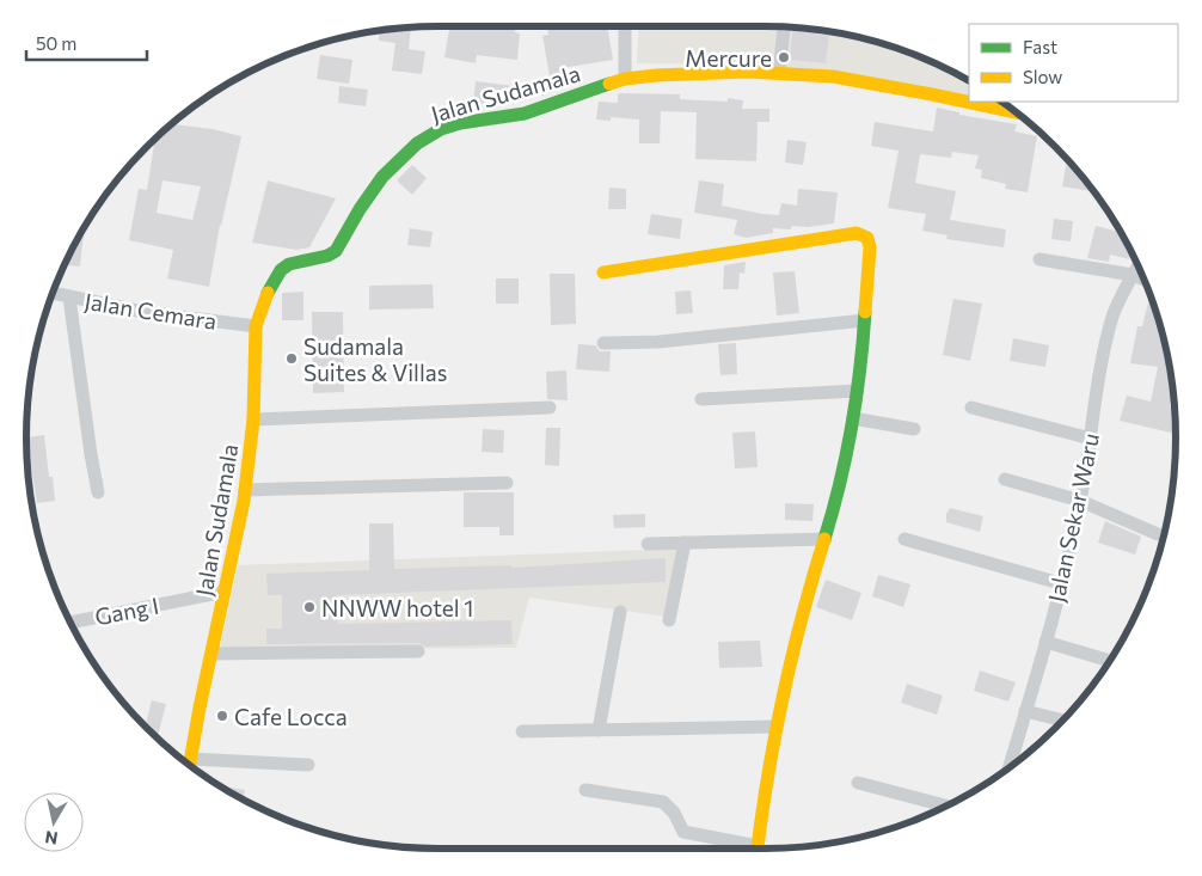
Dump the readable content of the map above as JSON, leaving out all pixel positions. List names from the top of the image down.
{
  "streets": {
    "street": [
      "Jalan Sudamala",
      "Jalan Cemara",
      "Jalan Sekar Waru",
      "Gang I"
    ]
  },
  "crossings": [
    ["Jalan Sudamala", "Jalan Cemara"],
    ["Jalan Sudamala", "Gang I"]
  ],
  "places": [
    "Mercure",
    "Sudamala Suites & Villas",
    "NNWW hotel 1",
    "Cafe Locca"
  ],
  "legend": ["Fast", "Slow"],
  "scale_bar": "50 m",
  "north": "bottom"
}
